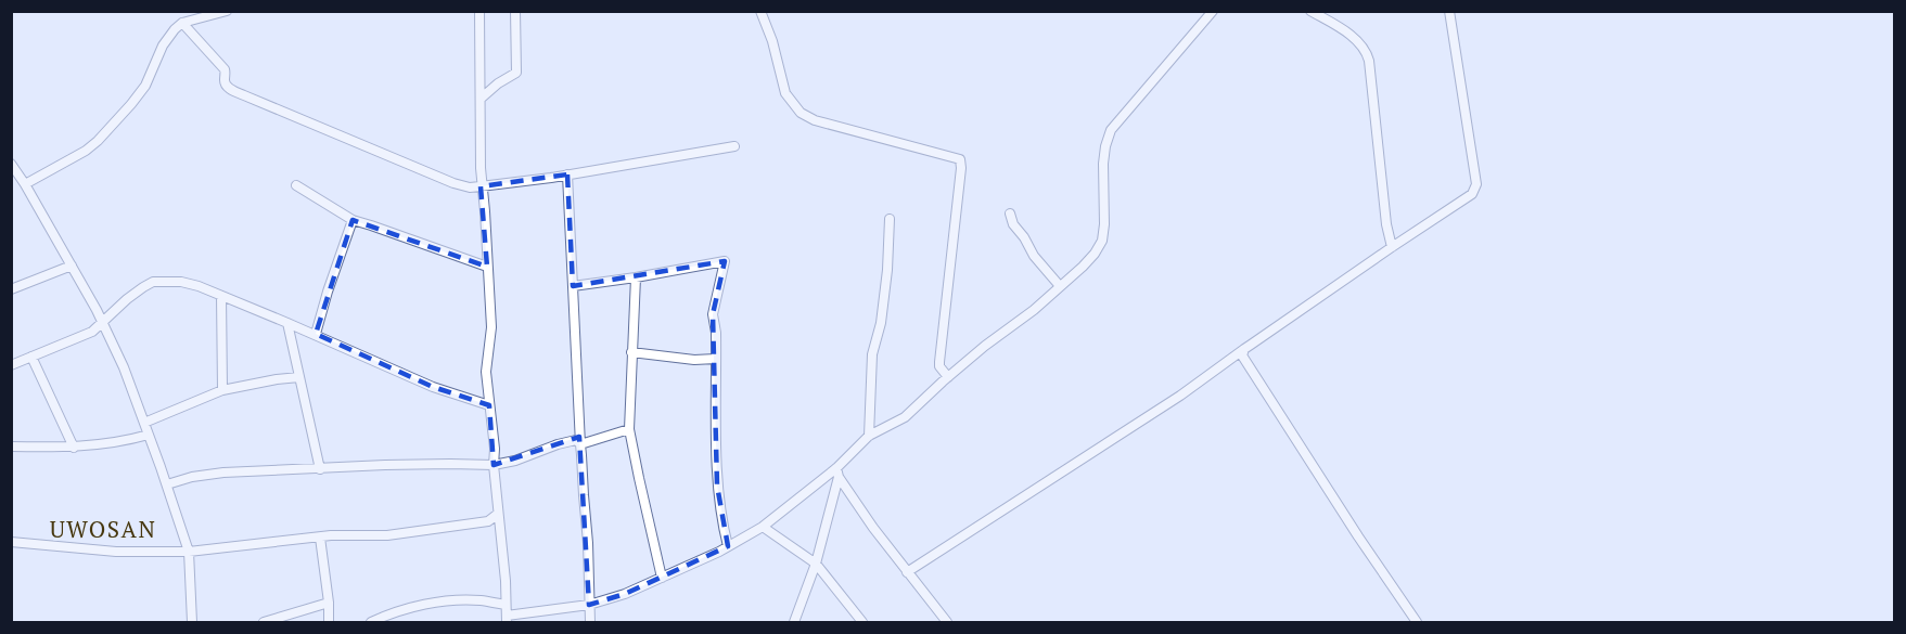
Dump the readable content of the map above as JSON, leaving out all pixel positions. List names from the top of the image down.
{
  "districts": ["UWOSAN"]
}
